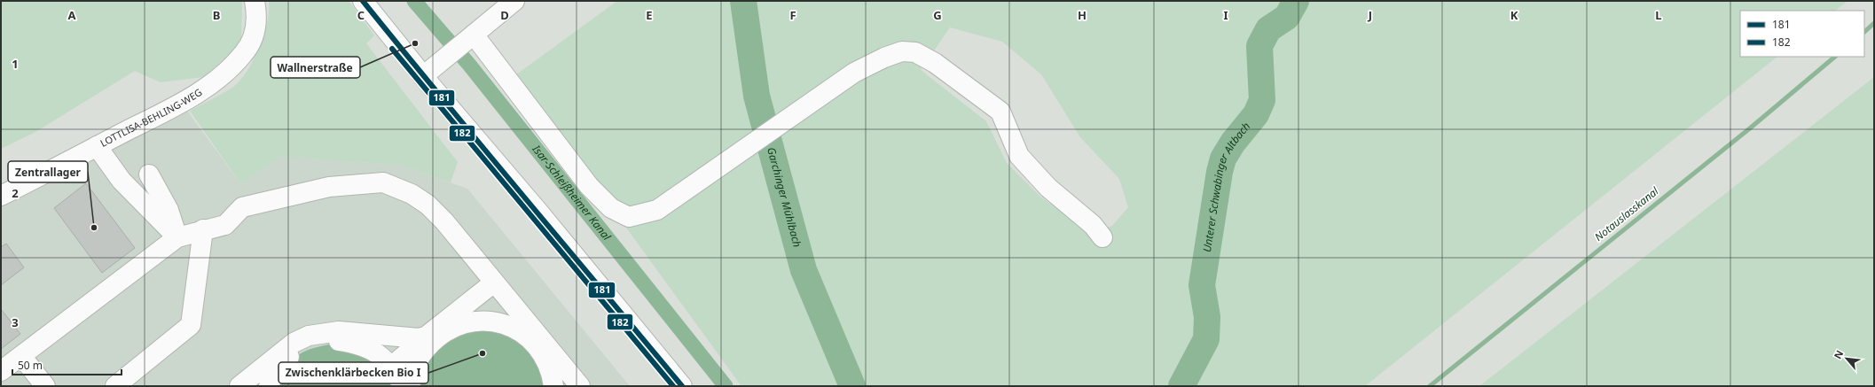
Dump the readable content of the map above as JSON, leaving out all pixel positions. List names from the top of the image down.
{
  "streets": {
    "main road": ["LOTTLISA-BEHLING-WEG"]
  },
  "water": [
    "Unterer Schwabinger Altbach",
    "Isar-Schleißheimer Kanal",
    "Garchinger Mühlbach",
    "Notauslasskanal"
  ],
  "places": ["Wallnerstraße", "Zentrallager", "Zwischenklärbecken Bio I"],
  "lines": ["transit line 181", "transit line 182"],
  "legend": ["181", "182"],
  "scale_bar": "50 m",
  "north": "top left",
  "grid": {
    "columns": [
      "A",
      "B",
      "C",
      "D",
      "E",
      "F",
      "G",
      "H",
      "I",
      "J",
      "K",
      "L"
    ],
    "rows": ["1", "2", "3"]
  }
}
